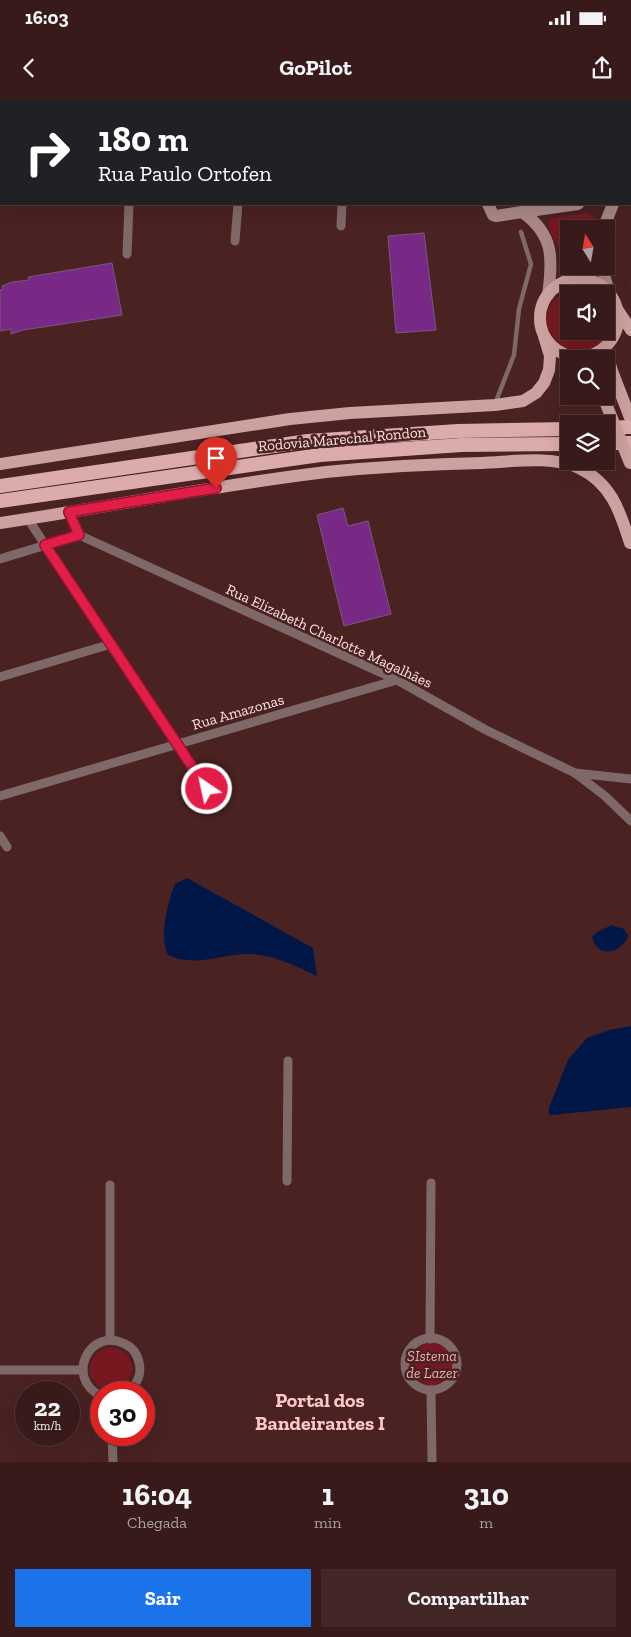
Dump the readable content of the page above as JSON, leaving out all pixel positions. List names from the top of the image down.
{
  "streets": {
    "highway": ["Rodovia Marechal Rondon"],
    "street": ["Rua Elizabeth Charlotte Magalhães", "Rua Amazonas"]
  },
  "crossings": [
    ["Rua Elizabeth Charlotte Magalhães", "Rua Amazonas"]
  ],
  "districts": ["Portal dos Bandeirantes I"],
  "parks": ["SIstema de Lazer"],
  "north": "top",
  "page": {
    "status": "16:03",
    "header": "GoPilot",
    "turn": ["180 m", "Rua Paulo Ortofen"],
    "speed": "22 km/h",
    "limit": "30",
    "eta": [
      "16:04",
      "Chegada",
      "1",
      "min",
      "310",
      "m"
    ],
    "buttons": ["Sair", "Compartilhar"]
  }
}
